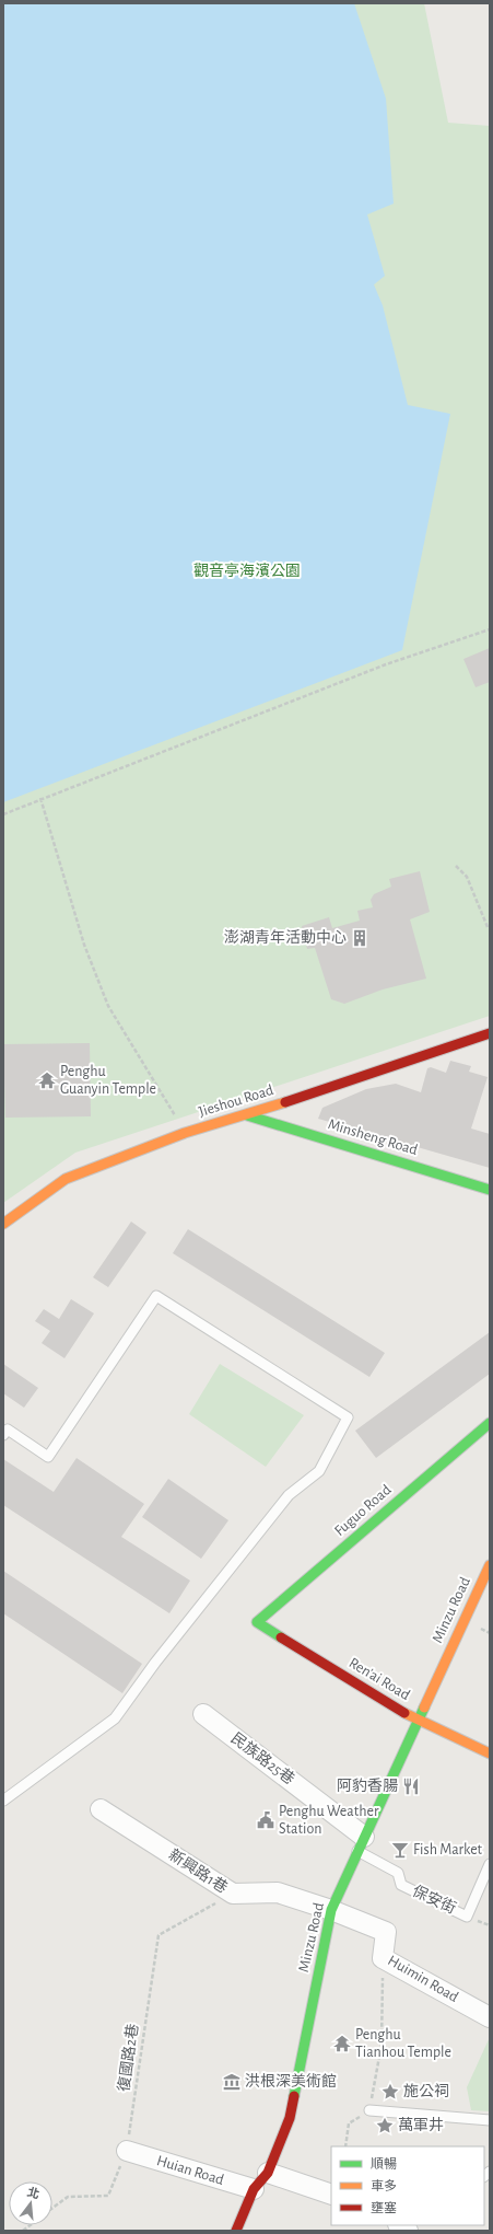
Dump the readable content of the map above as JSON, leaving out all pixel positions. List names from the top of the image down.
{
  "streets": {
    "street": [
      "Jieshou Road",
      "Minsheng Road",
      "Fuguo Road",
      "Minzu Road",
      "Ren'ai Road",
      "民族路25巷",
      "新興路1巷",
      "Huimin Road",
      "Huian Road"
    ],
    "lane": ["保安街"],
    "path": ["復國路2巷"]
  },
  "crossings": [
    ["Jieshou Road", "Minsheng Road"],
    ["Fuguo Road", "Ren'ai Road"],
    ["Minzu Road", "Ren'ai Road"],
    ["Minzu Road", "民族路25巷"],
    ["Minzu Road", "新興路1巷"],
    ["Minzu Road", "保安街"],
    ["Minzu Road", "Huimin Road"],
    ["Minzu Road", "Huian Road"],
    ["民族路25巷", "保安街"],
    ["新興路1巷", "Huimin Road"],
    ["新興路1巷", "復國路2巷"],
    ["復國路2巷", "Huian Road"]
  ],
  "parks": ["觀音亭海濱公園"],
  "places": {
    "building": ["澎湖青年活動中心"],
    "temple": ["Penghu Guanyin Temple", "Penghu Tianhou Temple"],
    "restaurant": ["阿豹香腸"],
    "public building": ["Penghu Weather Station"],
    "bar": ["Fish Market"],
    "museum": ["洪根深美術館"],
    "place": ["施公祠", "萬軍井"]
  },
  "legend": ["順暢", "車多", "壅塞"],
  "north": "top"
}
